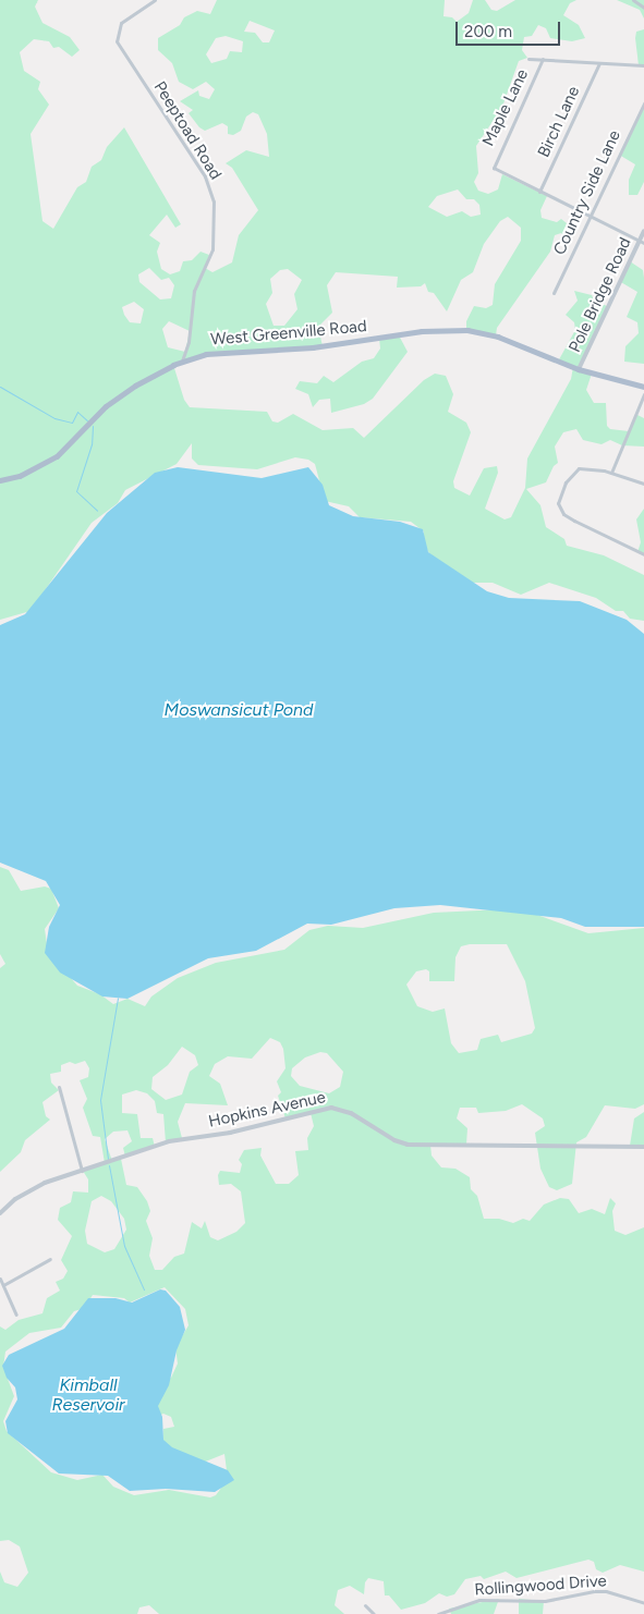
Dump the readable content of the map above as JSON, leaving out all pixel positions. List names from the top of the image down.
{
  "streets": {
    "main road": ["West Greenville Road"],
    "street": [
      "Maple Lane",
      "Birch Lane",
      "Peeptoad Road",
      "Country Side Lane",
      "Pole Bridge Road",
      "Hopkins Avenue",
      "Rollingwood Drive"
    ]
  },
  "crossings": [
    ["Maple Lane", "Birch Lane"],
    ["Peeptoad Road", "West Greenville Road"],
    ["Pole Bridge Road", "West Greenville Road"]
  ],
  "water": ["Moswansicut Pond", "Kimball Reservoir"],
  "scale_bar": "200 m"
}
